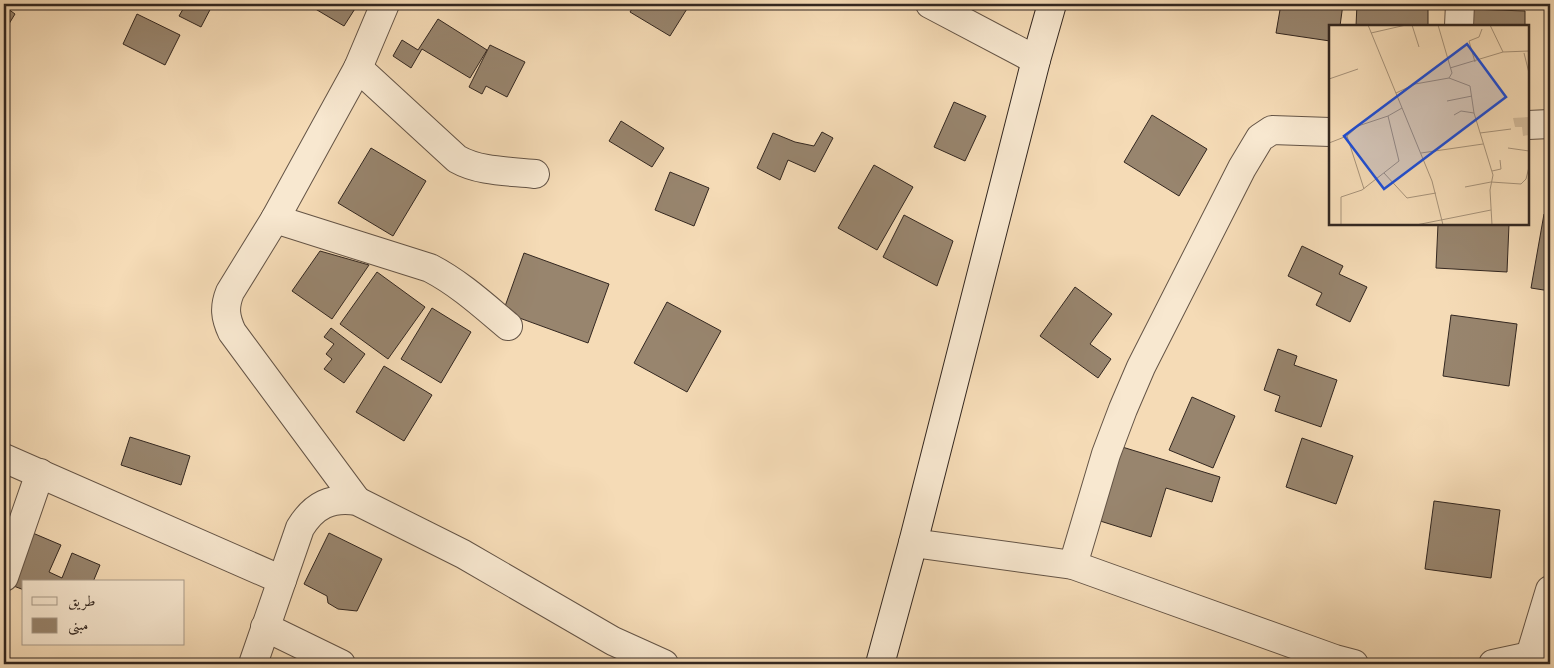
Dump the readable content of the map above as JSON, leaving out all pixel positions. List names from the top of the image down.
{
  "legend": ["طريق", "مبنى"]
}
